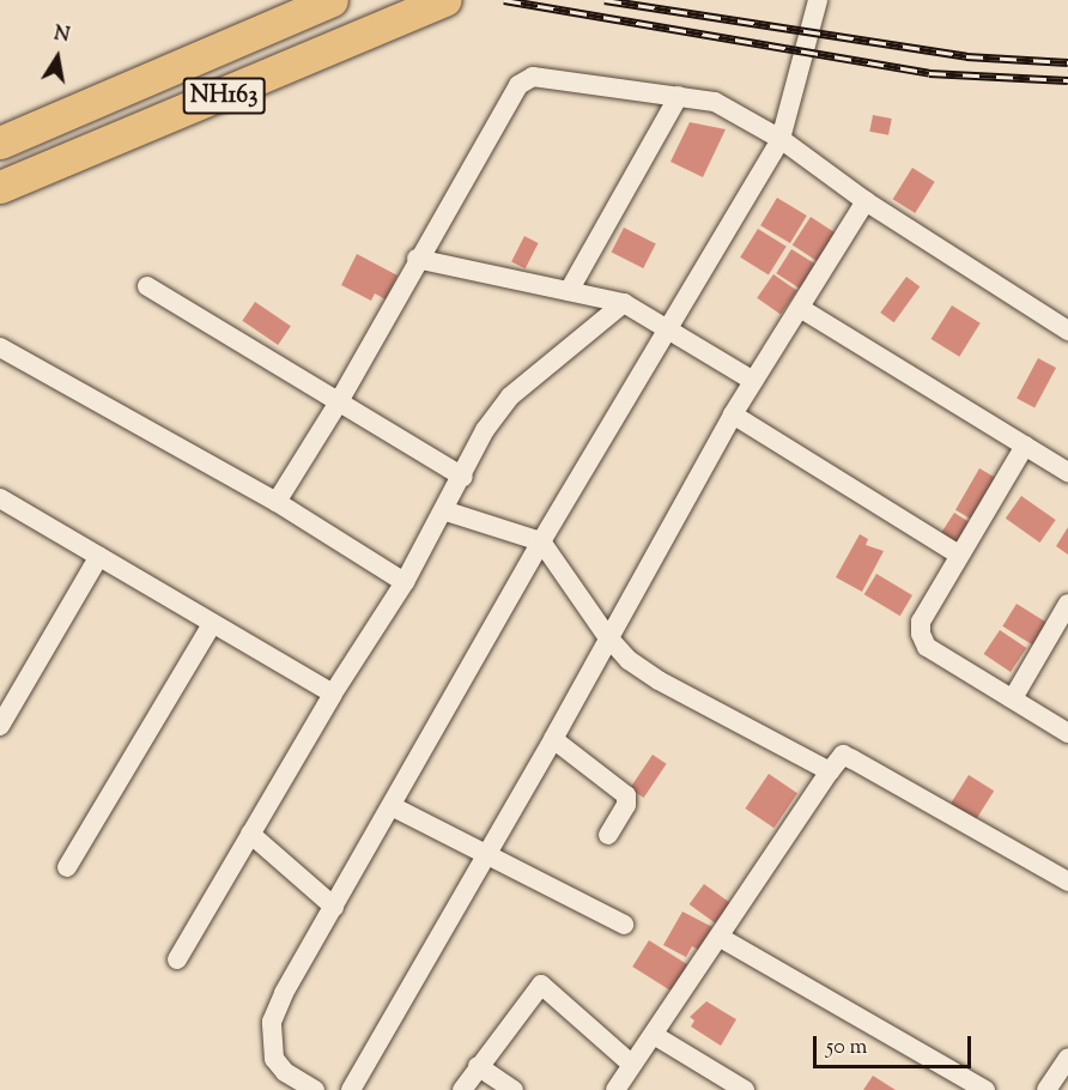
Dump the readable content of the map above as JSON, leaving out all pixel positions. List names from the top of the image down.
{
  "streets": {
    "highway": ["NH163"]
  },
  "scale_bar": "50 m",
  "north": "top"
}
